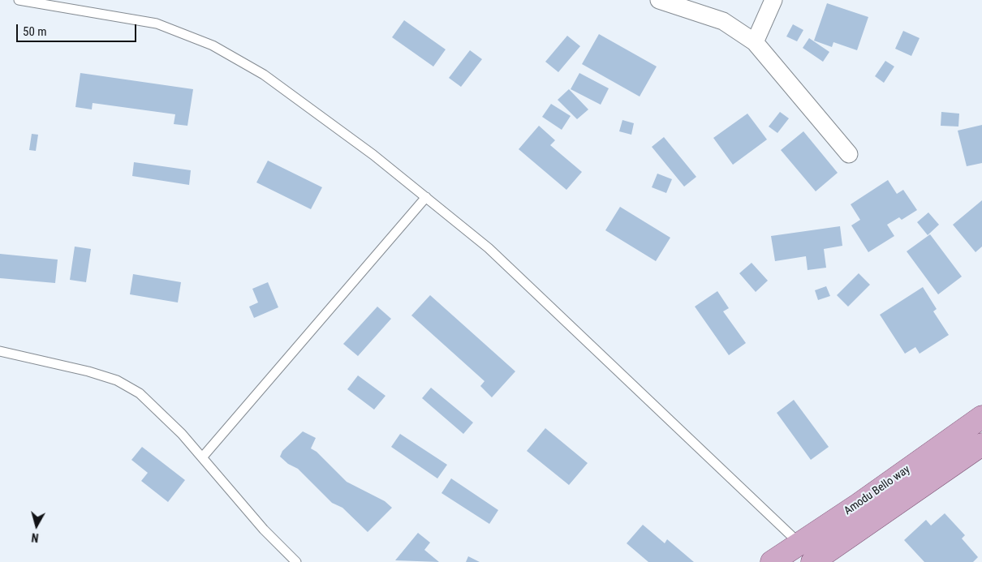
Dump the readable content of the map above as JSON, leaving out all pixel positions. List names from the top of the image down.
{
  "streets": {
    "main road": ["Amodu Bello way"]
  },
  "scale_bar": "50 m",
  "north": "bottom"
}
